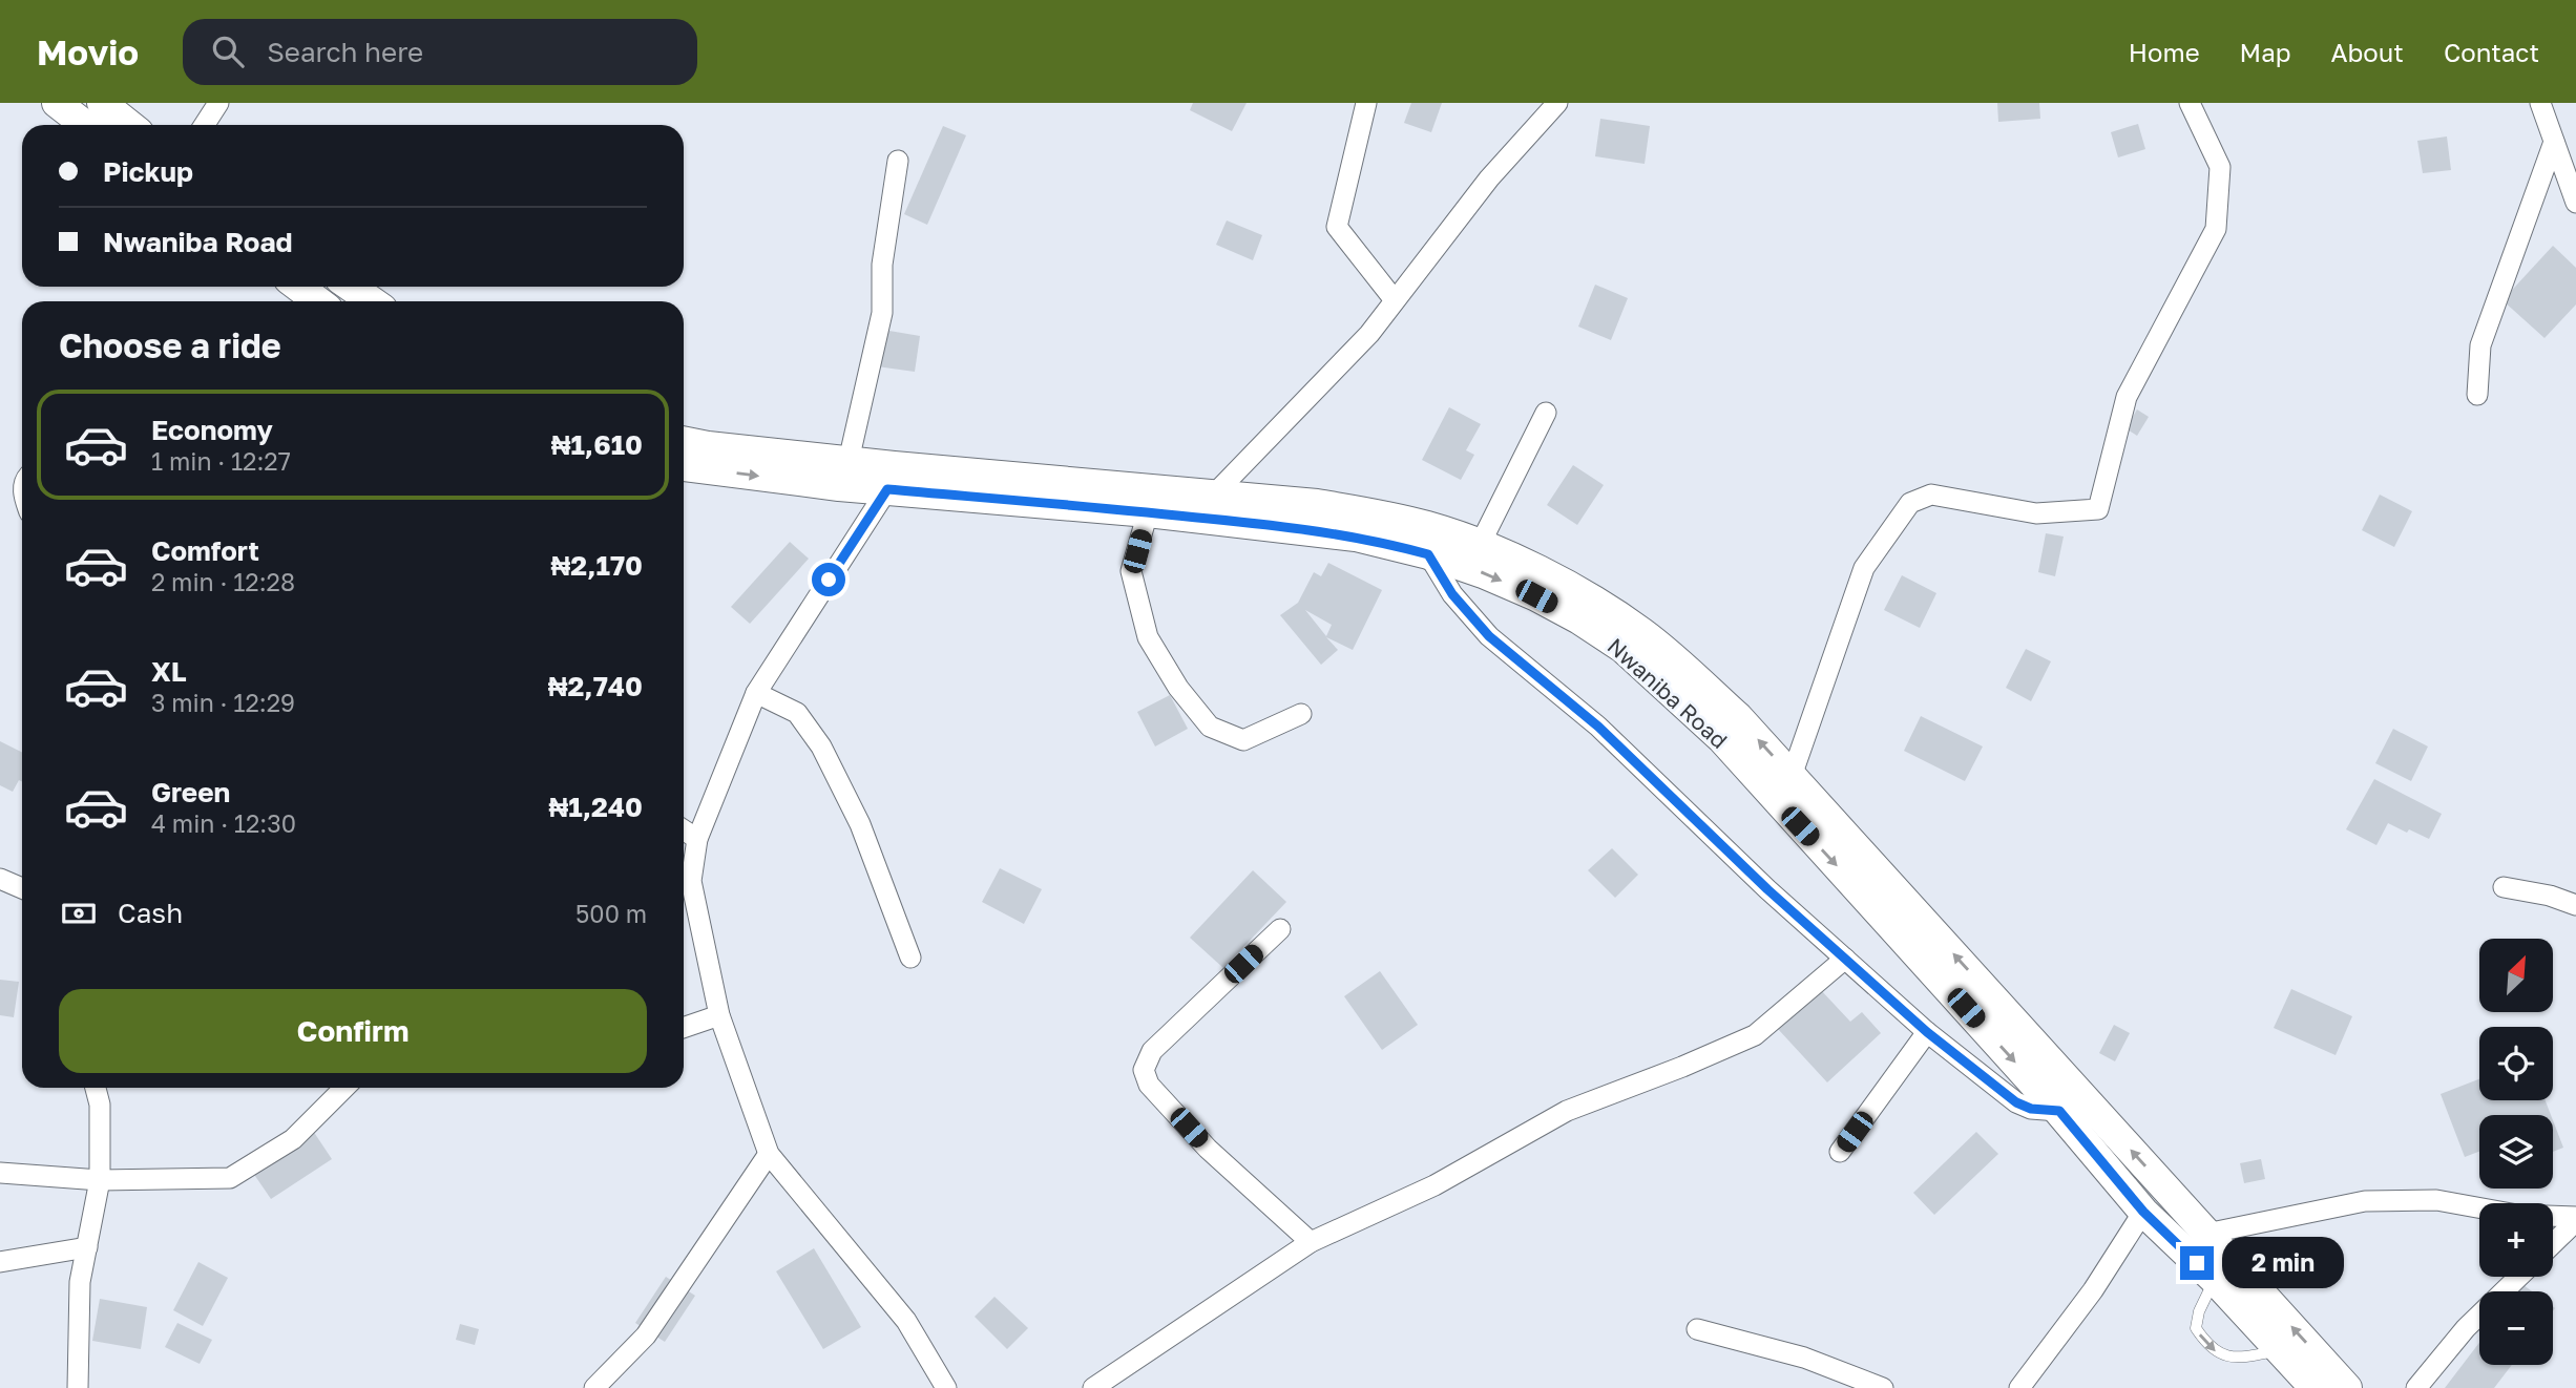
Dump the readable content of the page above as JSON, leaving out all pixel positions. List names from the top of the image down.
{
  "streets": {
    "main road": ["Nwaniba Road"]
  },
  "north": "top right",
  "page": {
    "header": "Movio",
    "search": "Search here",
    "nav": [
      "Home",
      "Map",
      "About",
      "Contact"
    ],
    "banner": ["Pickup", "Nwaniba Road"],
    "heading": "Choose a ride",
    "list": [
      {
        "name": "Economy",
        "note": "1 min · 12:27",
        "value": "₦1,610"
      },
      {
        "name": "Comfort",
        "note": "2 min · 12:28",
        "value": "₦2,170"
      },
      {
        "name": "XL",
        "note": "3 min · 12:29",
        "value": "₦2,740"
      },
      {
        "name": "Green",
        "note": "4 min · 12:30",
        "value": "₦1,240"
      }
    ],
    "pay": ["Cash", "500 m"],
    "map_buttons": ["+", "−"],
    "buttons": "Confirm",
    "bubble": "2 min"
  }
}
